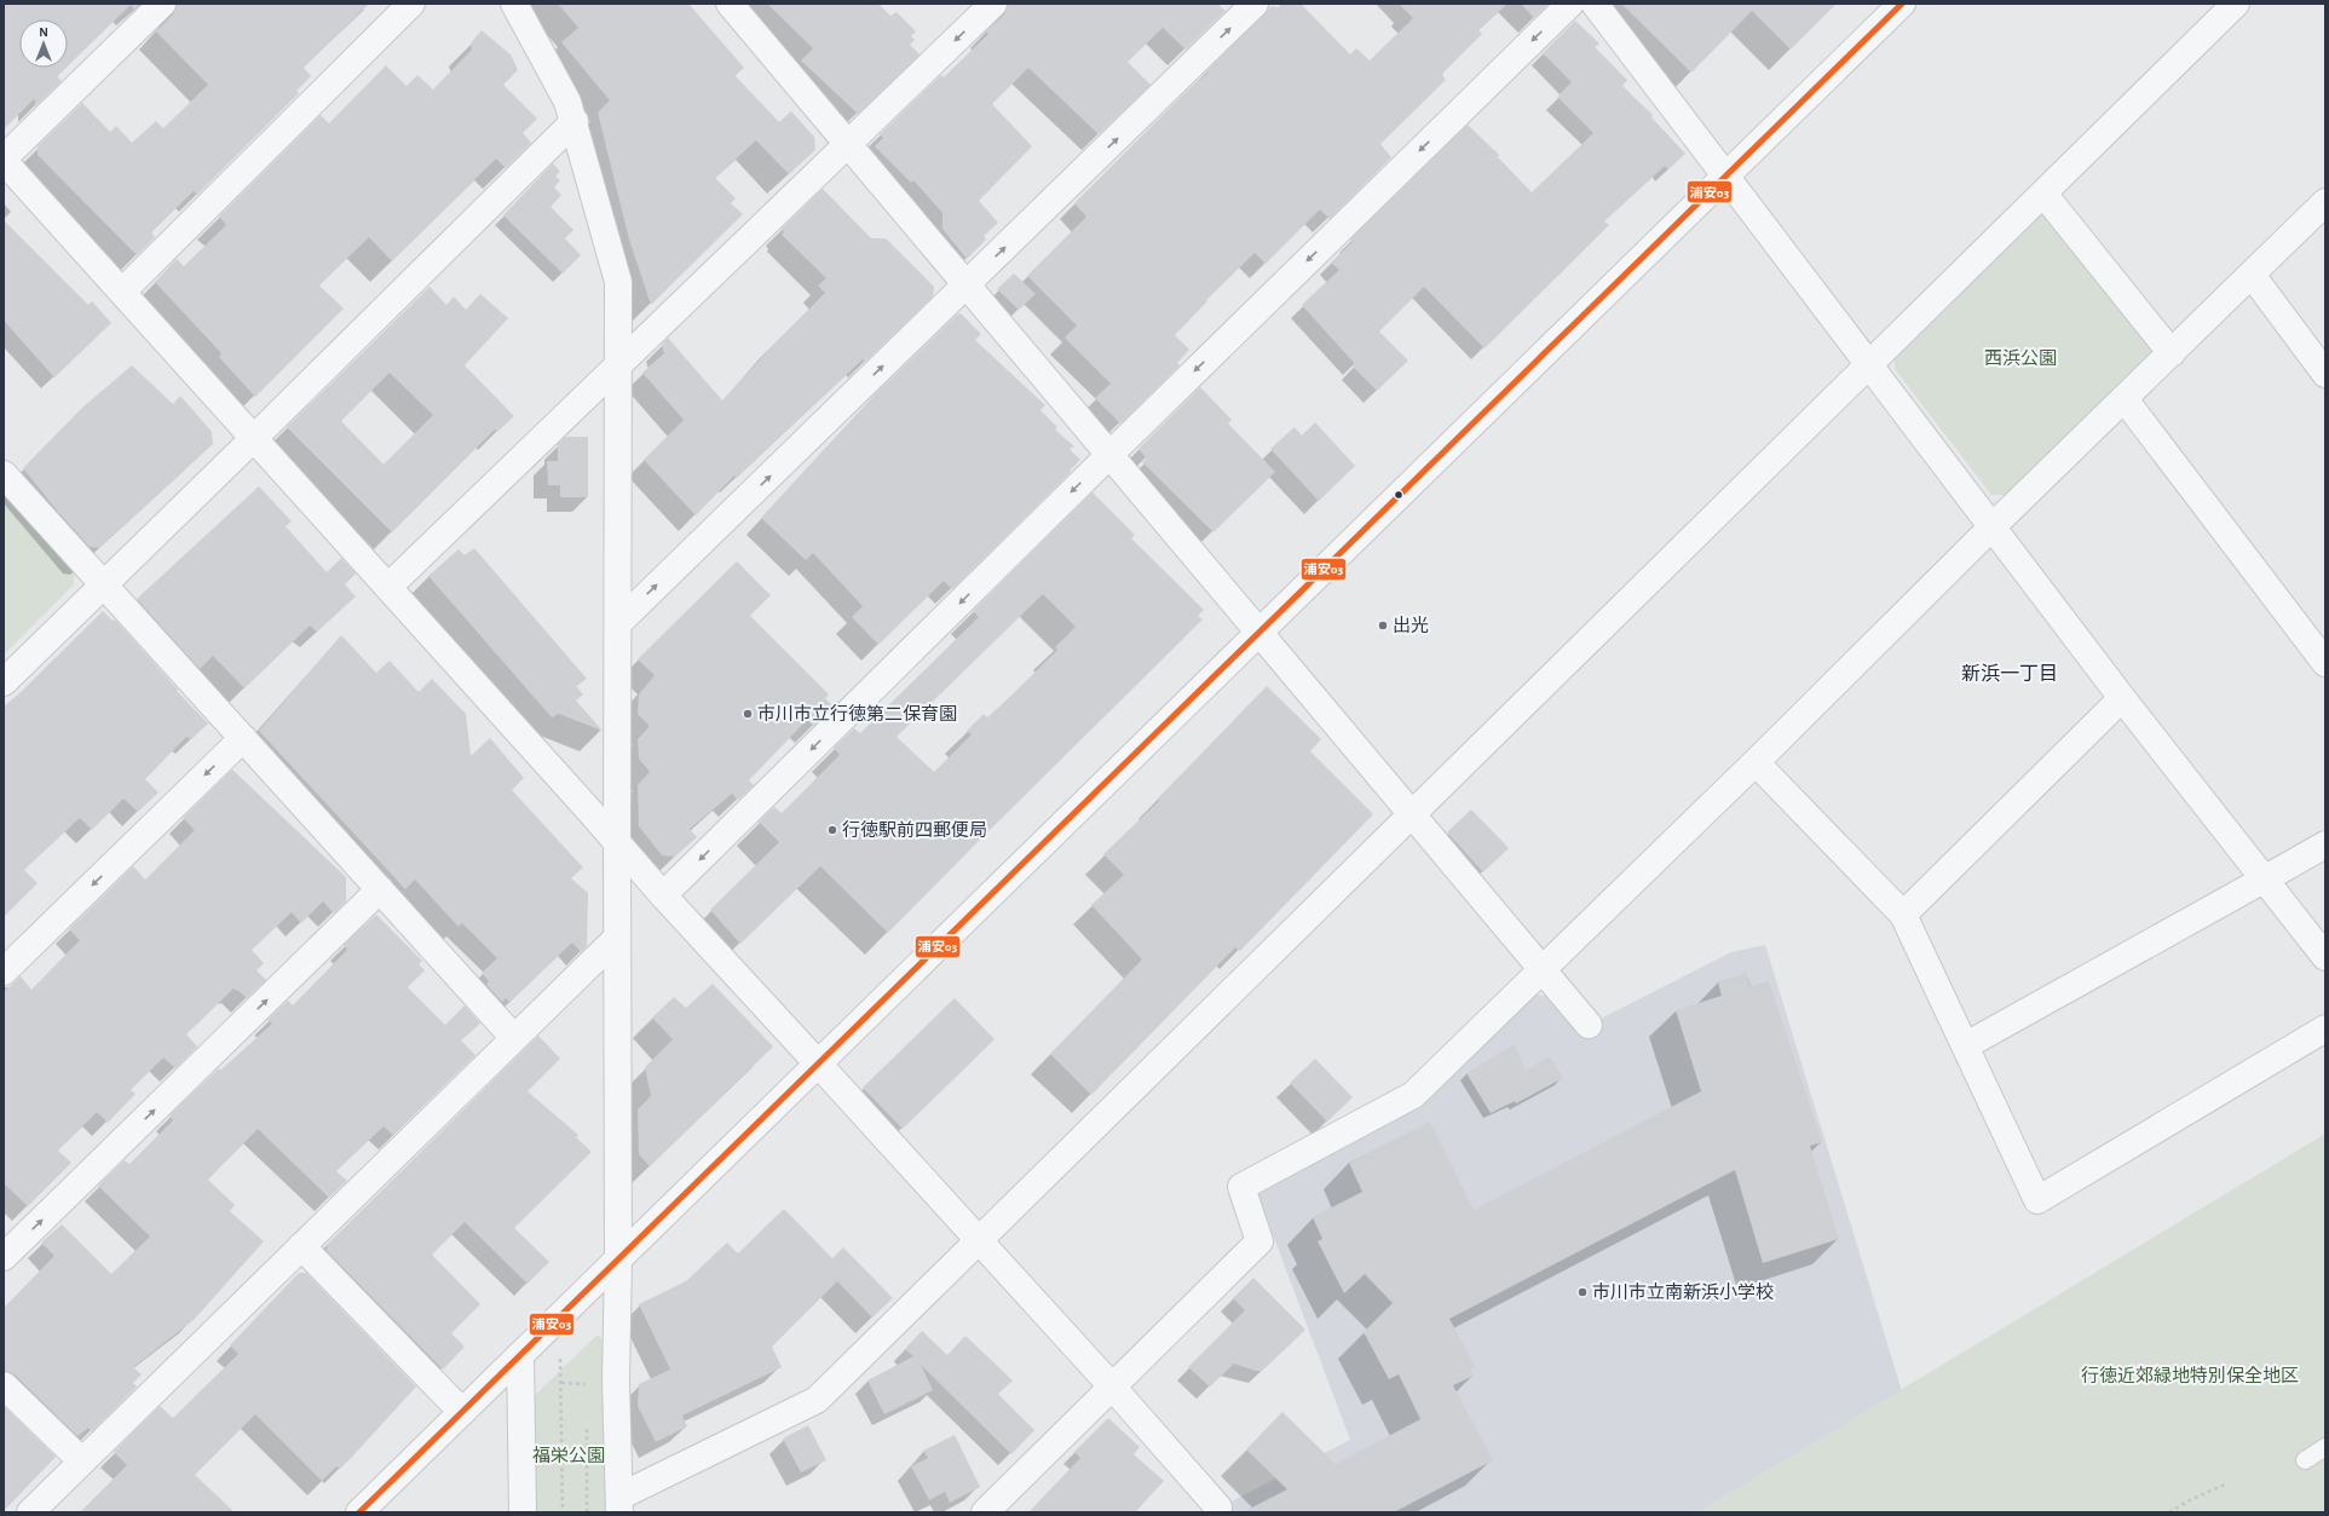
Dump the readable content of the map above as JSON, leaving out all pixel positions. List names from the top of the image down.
{
  "districts": ["新浜一丁目"],
  "parks": ["西浜公園", "行徳近郊緑地特別保全地区", "福栄公園"],
  "places": [
    "出光",
    "市川市立行徳第二保育園",
    "行徳駅前四郵便局",
    "市川市立南新浜小学校"
  ],
  "lines": ["transit line 浦安03"],
  "north": "top"
}
